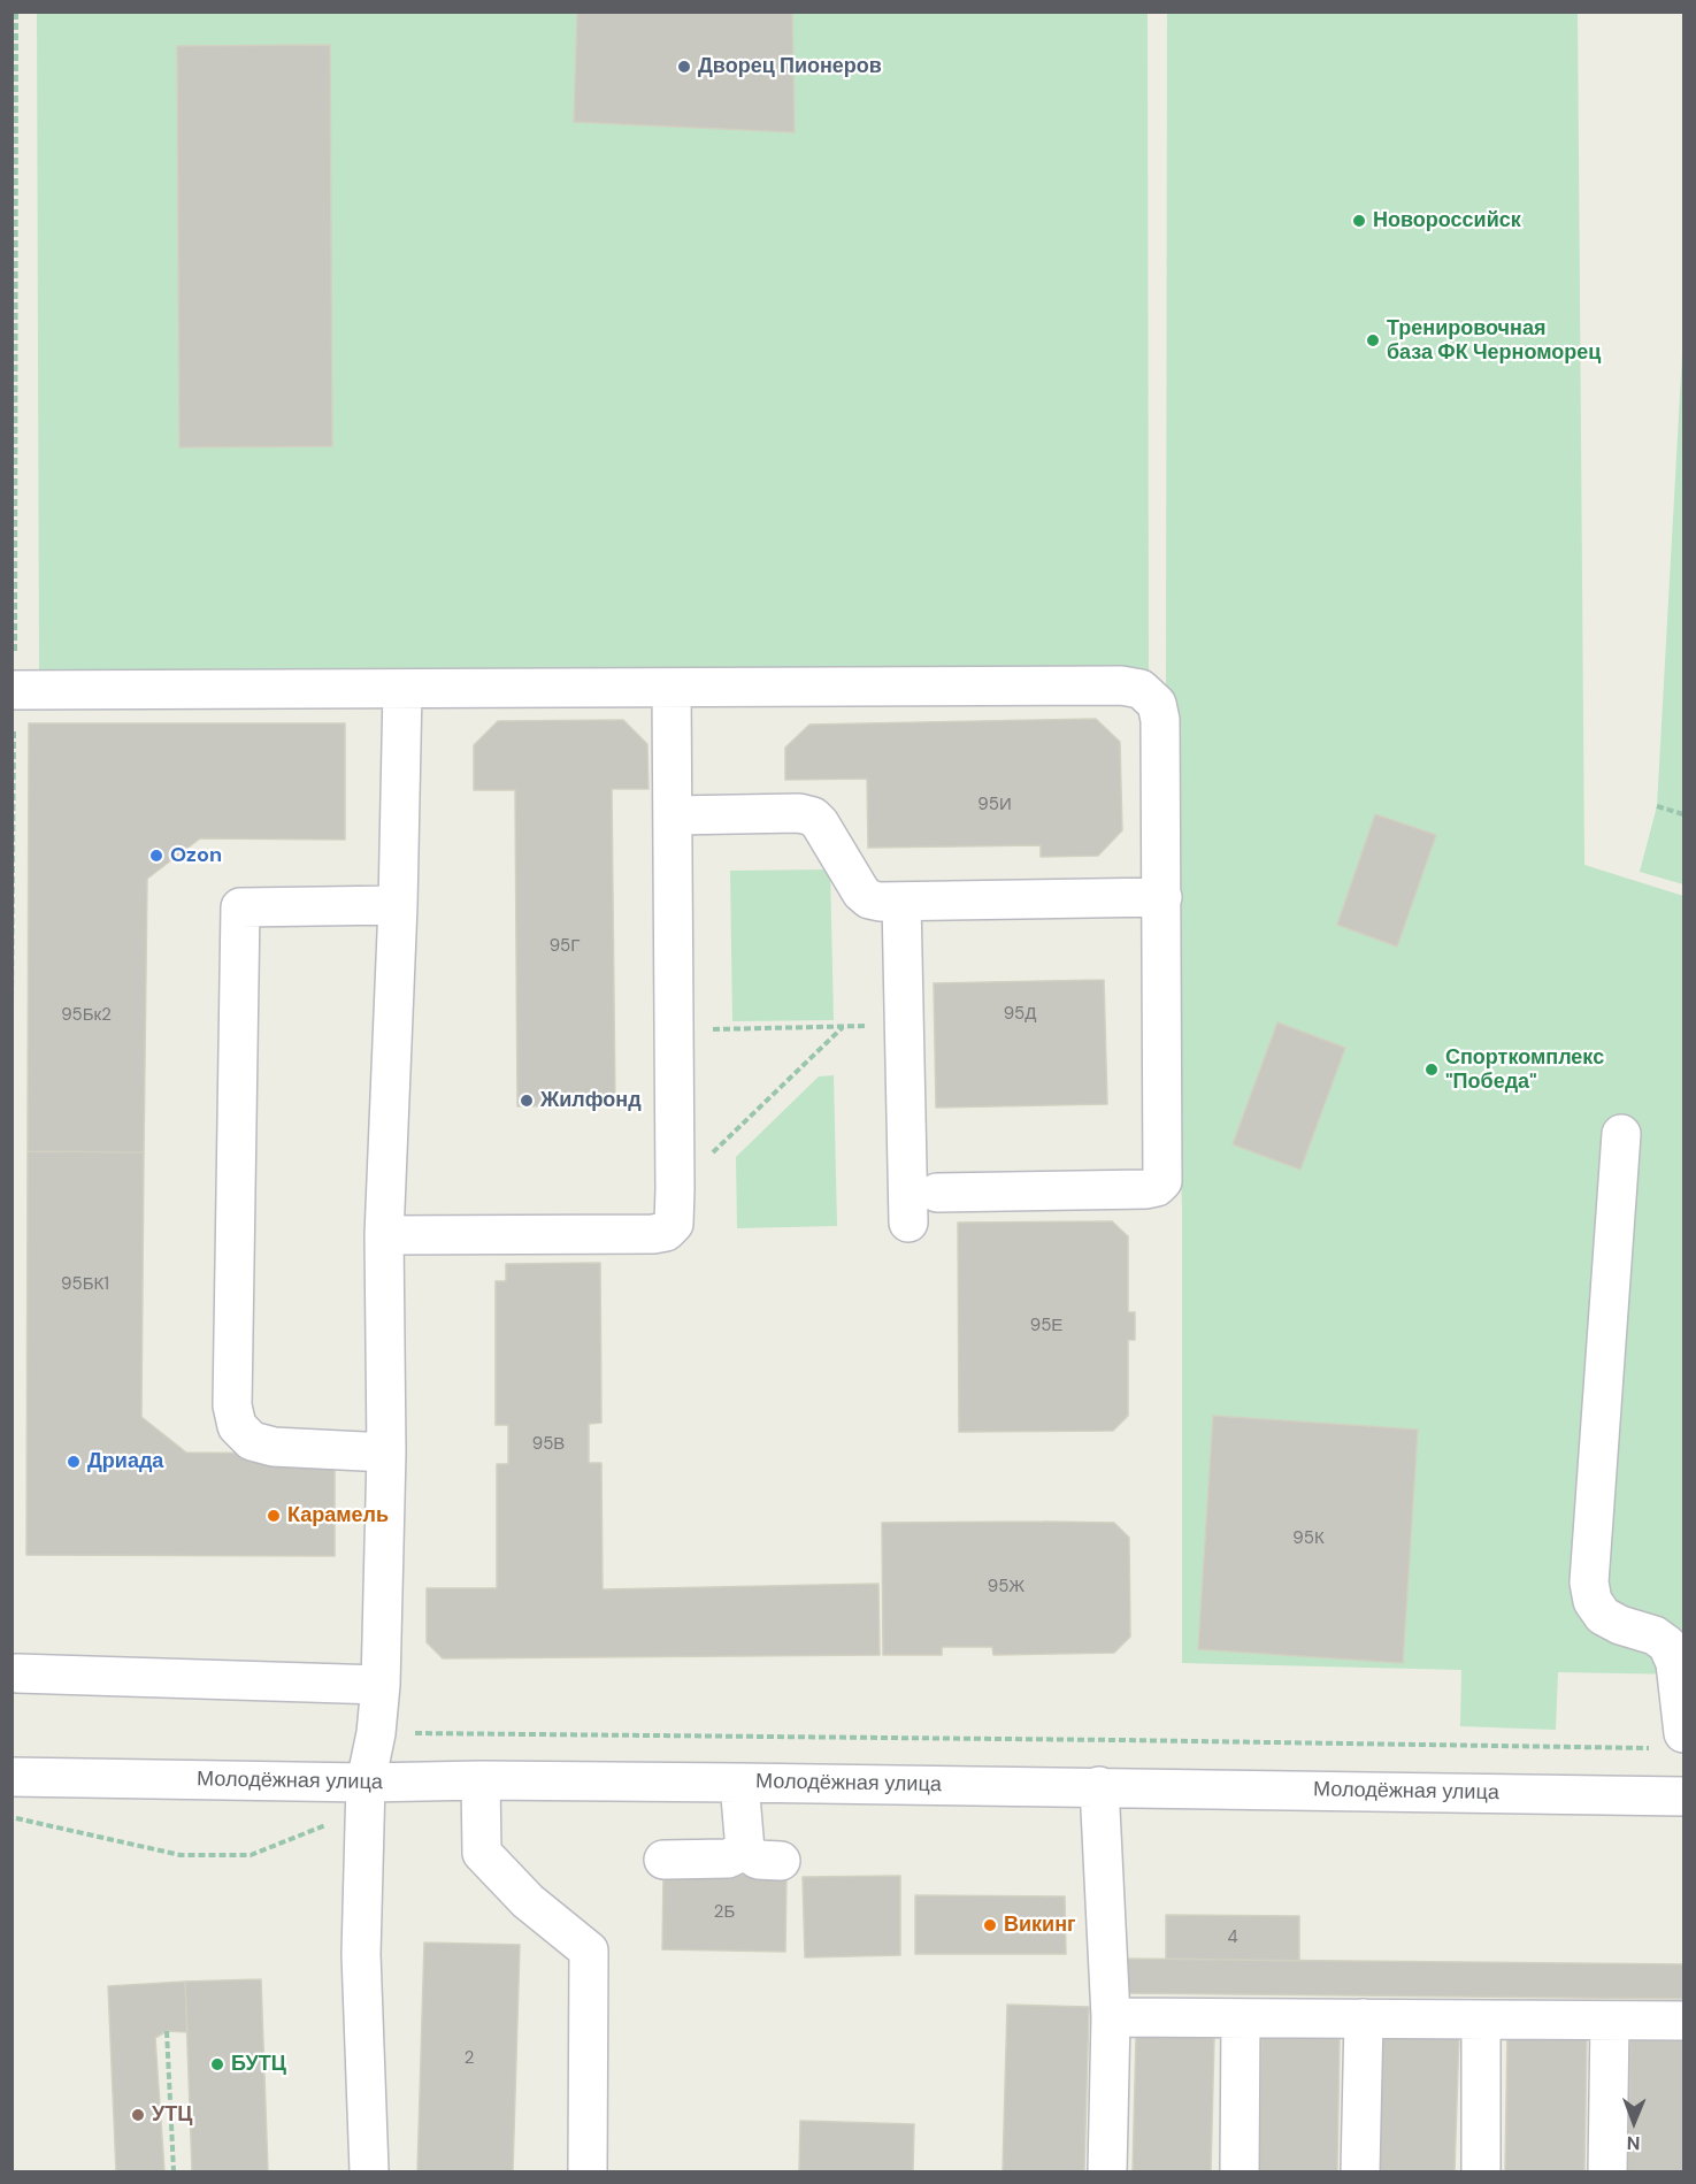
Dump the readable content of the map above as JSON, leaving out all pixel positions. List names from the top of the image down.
{
  "streets": {
    "street": ["Молодёжная улица"]
  },
  "places": [
    "Дворец Пионеров",
    "Новороссийск",
    "Тренировочная база ФК Черноморец",
    "Ozon",
    "Спорткомплекс \"Победа\"",
    "Жилфонд",
    "Дриада",
    "Карамель",
    "Викинг",
    "БУТЦ",
    "УТЦ"
  ],
  "house_numbers": [
    "95И",
    "95Г",
    "95Д",
    "95Бк2",
    "95БК1",
    "95Е",
    "95В",
    "95К",
    "95Ж",
    "2Б",
    "4",
    "2"
  ],
  "north": "bottom"
}
